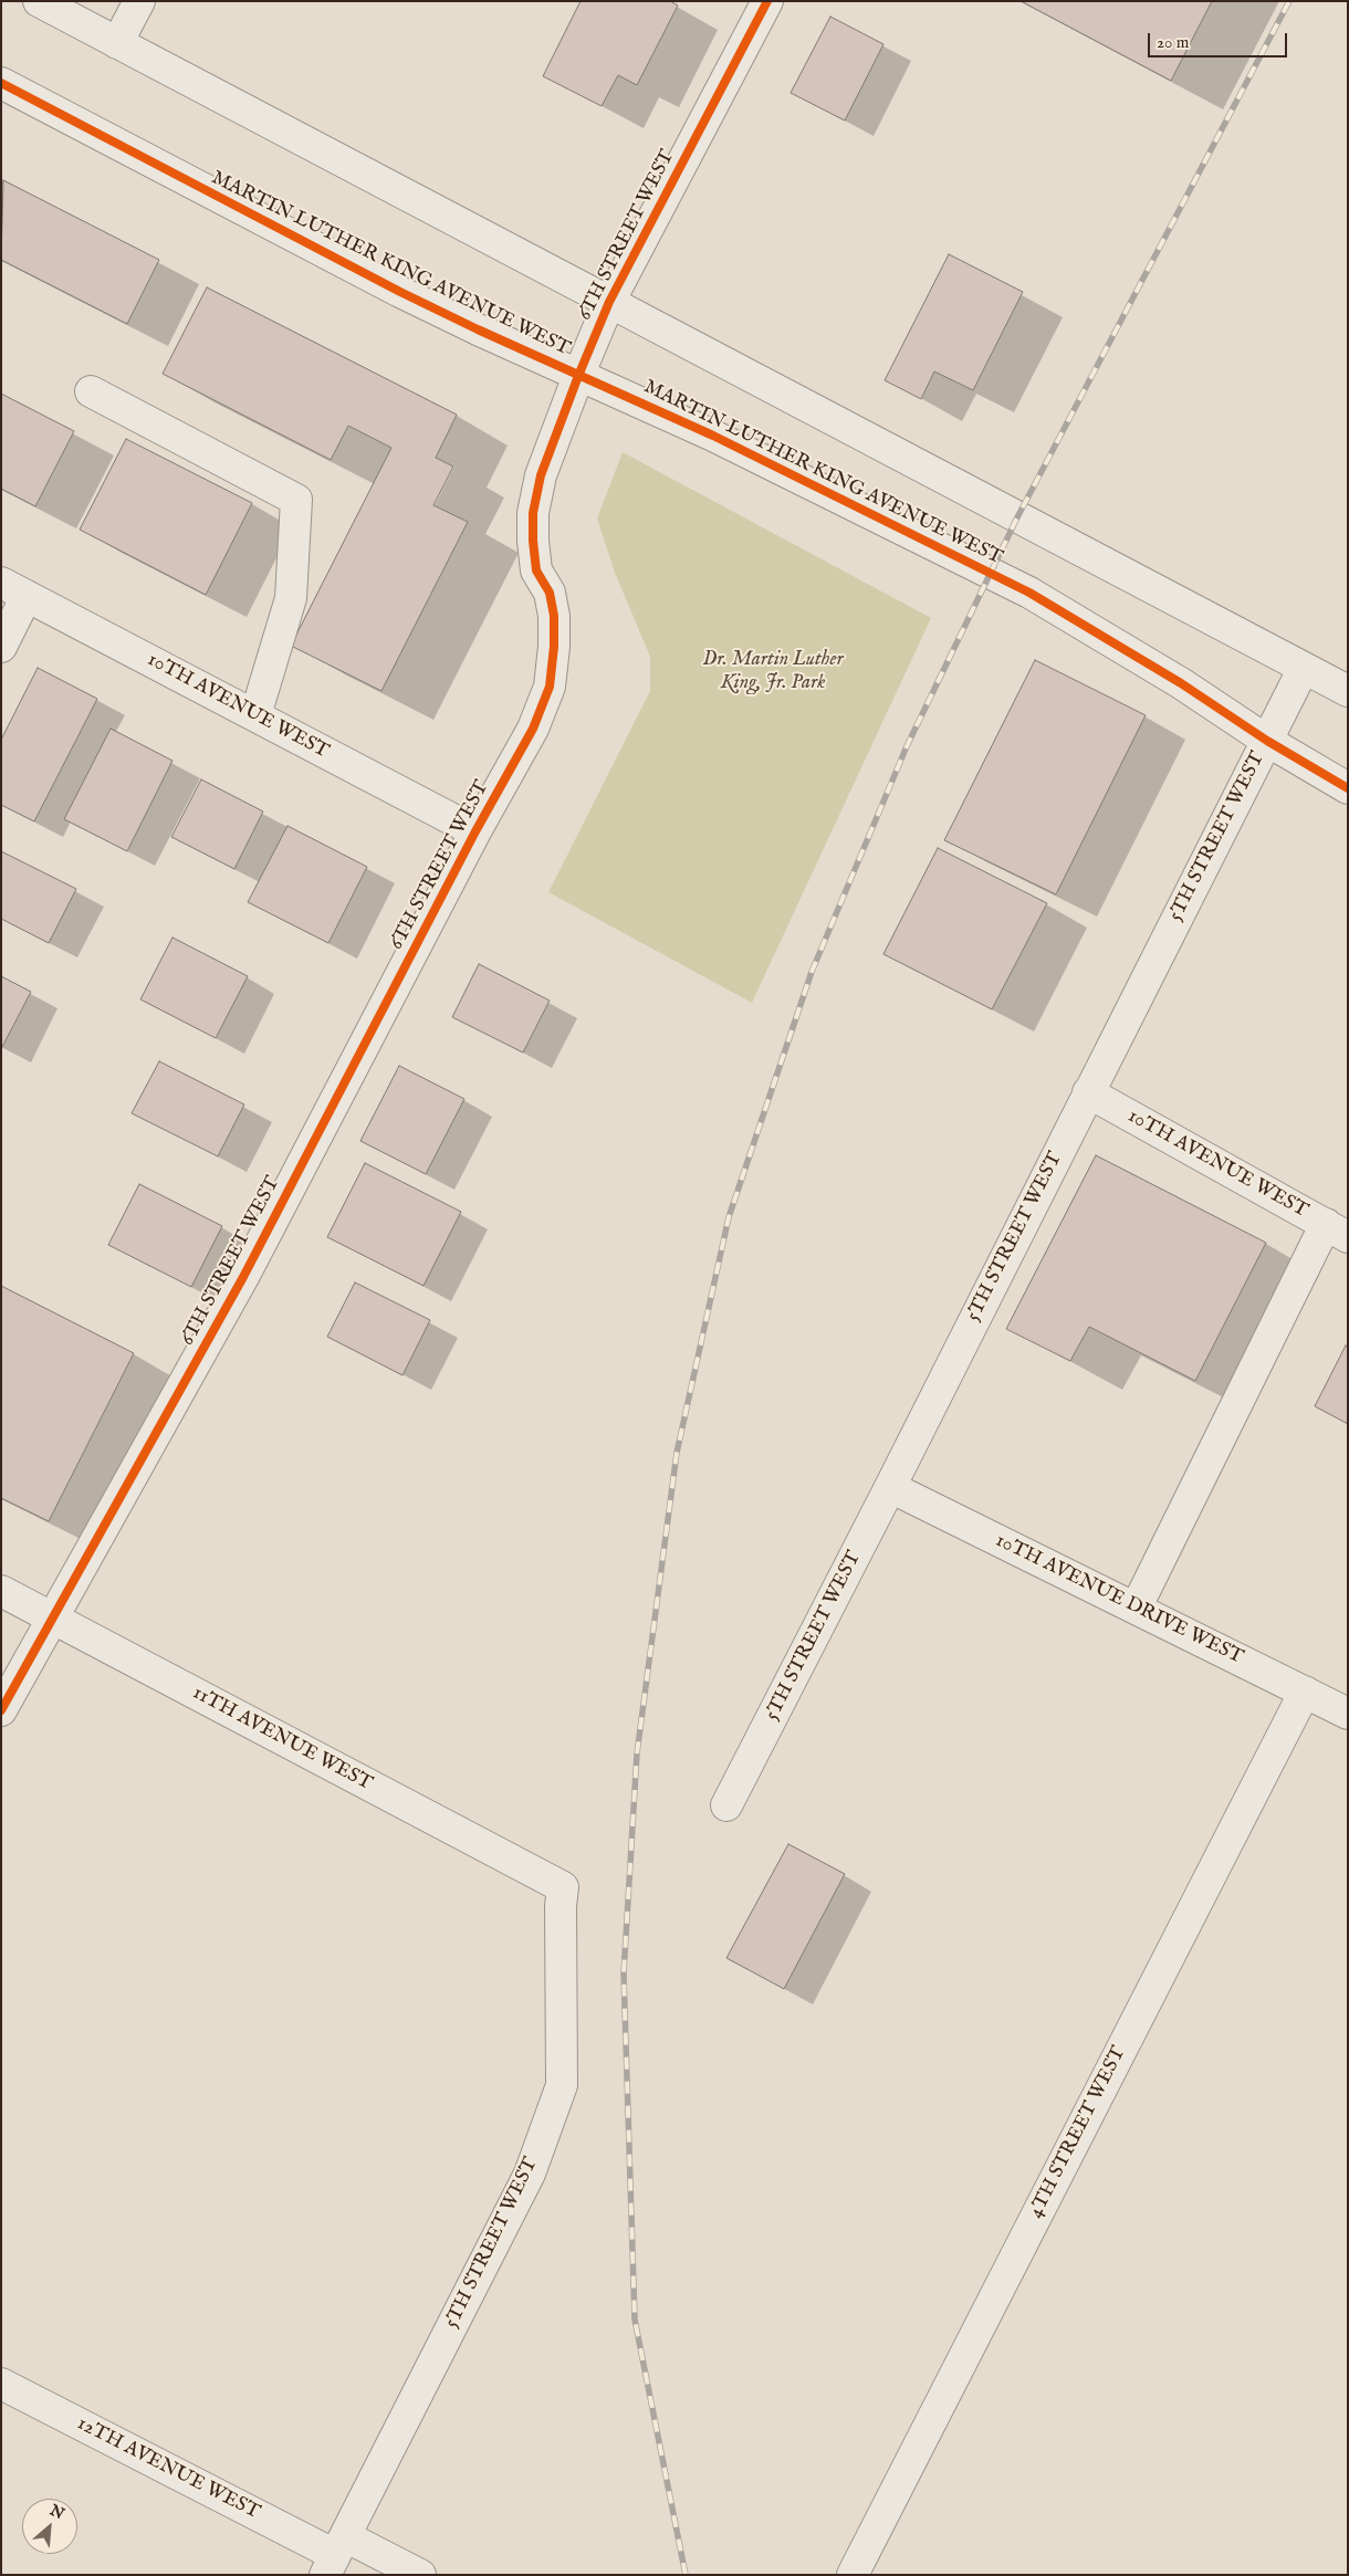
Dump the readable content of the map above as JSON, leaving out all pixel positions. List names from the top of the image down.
{
  "streets": {
    "street": [
      "6TH STREET WEST",
      "MARTIN LUTHER KING AVENUE WEST",
      "10TH AVENUE WEST",
      "5TH STREET WEST",
      "10TH AVENUE DRIVE WEST",
      "11TH AVENUE WEST",
      "4TH STREET WEST",
      "12TH AVENUE WEST"
    ]
  },
  "crossings": [
    ["6TH STREET WEST", "MARTIN LUTHER KING AVENUE WEST"],
    ["6TH STREET WEST", "10TH AVENUE WEST"],
    ["6TH STREET WEST", "11TH AVENUE WEST"],
    ["MARTIN LUTHER KING AVENUE WEST", "5TH STREET WEST"],
    ["10TH AVENUE WEST", "5TH STREET WEST"],
    ["5TH STREET WEST", "10TH AVENUE DRIVE WEST"],
    ["5TH STREET WEST", "11TH AVENUE WEST"],
    ["5TH STREET WEST", "12TH AVENUE WEST"],
    ["10TH AVENUE DRIVE WEST", "4TH STREET WEST"]
  ],
  "parks": ["Dr. Martin Luther King, Jr. Park"],
  "scale_bar": "20 m",
  "north": "top right"
}
